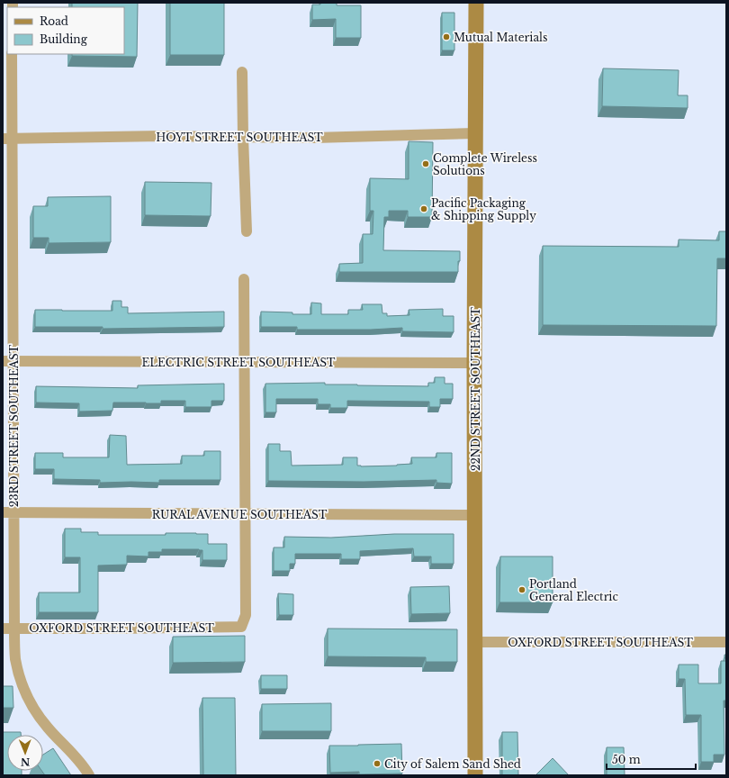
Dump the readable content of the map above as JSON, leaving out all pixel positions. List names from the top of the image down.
{
  "streets": {
    "street": [
      "HOYT STREET SOUTHEAST",
      "ELECTRIC STREET SOUTHEAST",
      "22ND STREET SOUTHEAST",
      "23RD STREET SOUTHEAST",
      "RURAL AVENUE SOUTHEAST",
      "OXFORD STREET SOUTHEAST"
    ]
  },
  "crossings": [
    ["HOYT STREET SOUTHEAST", "22ND STREET SOUTHEAST"],
    ["HOYT STREET SOUTHEAST", "23RD STREET SOUTHEAST"],
    ["ELECTRIC STREET SOUTHEAST", "22ND STREET SOUTHEAST"],
    ["ELECTRIC STREET SOUTHEAST", "23RD STREET SOUTHEAST"],
    ["22ND STREET SOUTHEAST", "RURAL AVENUE SOUTHEAST"],
    ["22ND STREET SOUTHEAST", "OXFORD STREET SOUTHEAST"],
    ["23RD STREET SOUTHEAST", "RURAL AVENUE SOUTHEAST"],
    ["23RD STREET SOUTHEAST", "OXFORD STREET SOUTHEAST"],
    ["RURAL AVENUE SOUTHEAST", "OXFORD STREET SOUTHEAST"]
  ],
  "places": [
    "Mutual Materials",
    "Complete Wireless Solutions",
    "Pacific Packaging & Shipping Supply",
    "Portland General Electric",
    "City of Salem Sand Shed"
  ],
  "legend": ["Road", "Building"],
  "scale_bar": "50 m",
  "north": "bottom"
}
